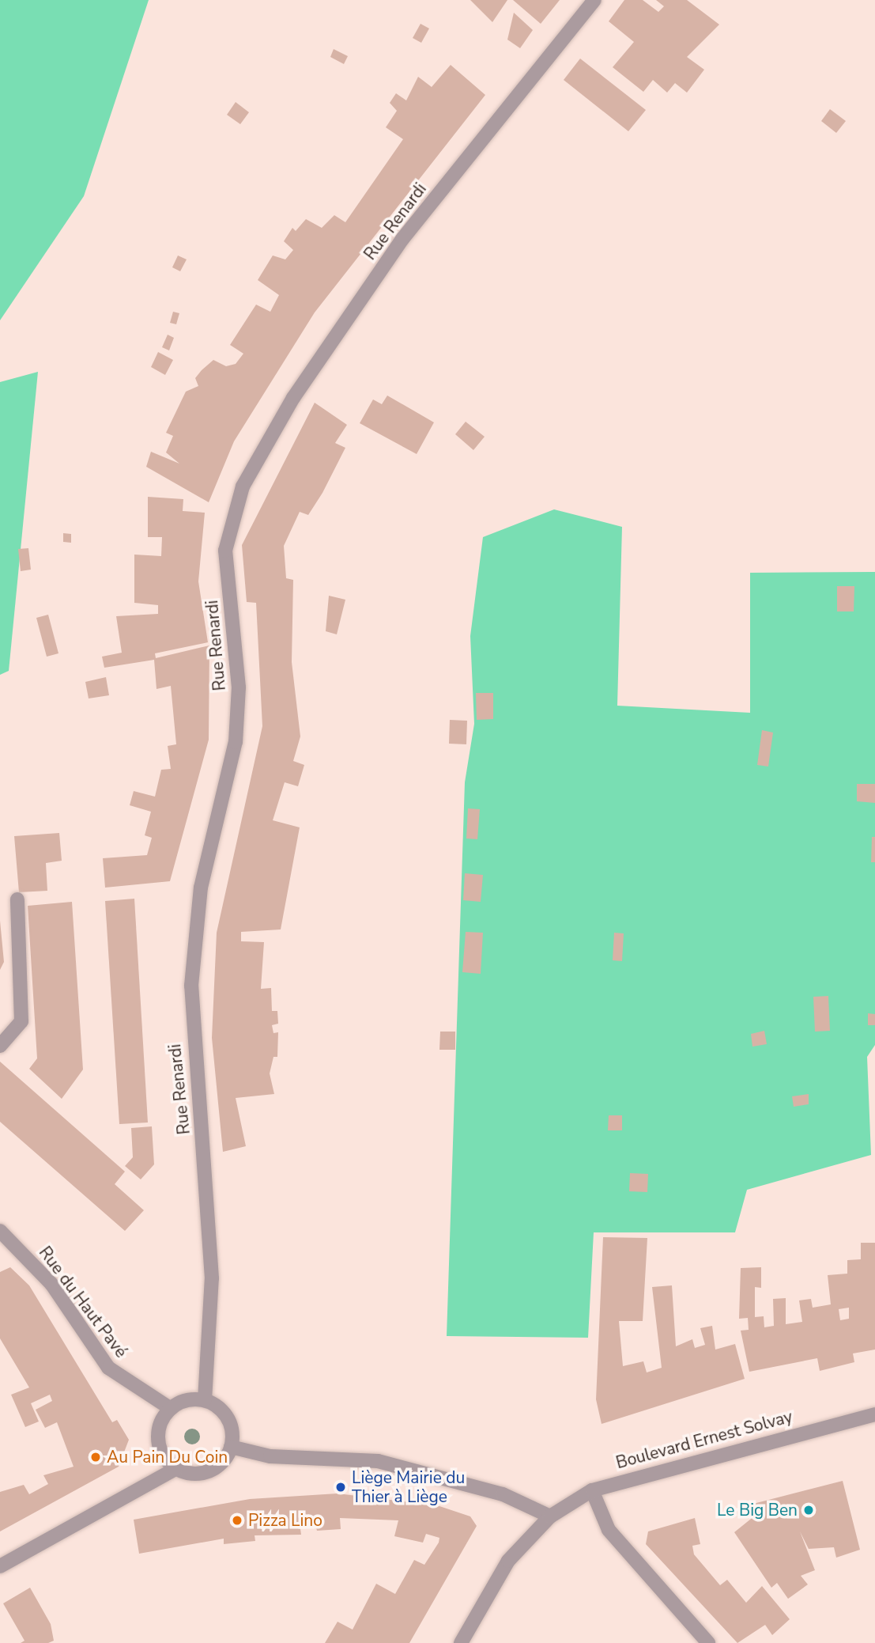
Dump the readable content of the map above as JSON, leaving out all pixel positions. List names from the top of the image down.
{
  "streets": {
    "street": ["Rue Renardi", "Rue du Haut Pavé", "Boulevard Ernest Solvay"]
  },
  "crossings": [
    ["Rue Renardi", "Rue du Haut Pavé"]
  ],
  "places": [
    "Au Pain Du Coin",
    "Liège Mairie du Thier à Liège",
    "Le Big Ben",
    "Pizza Lino"
  ]
}
